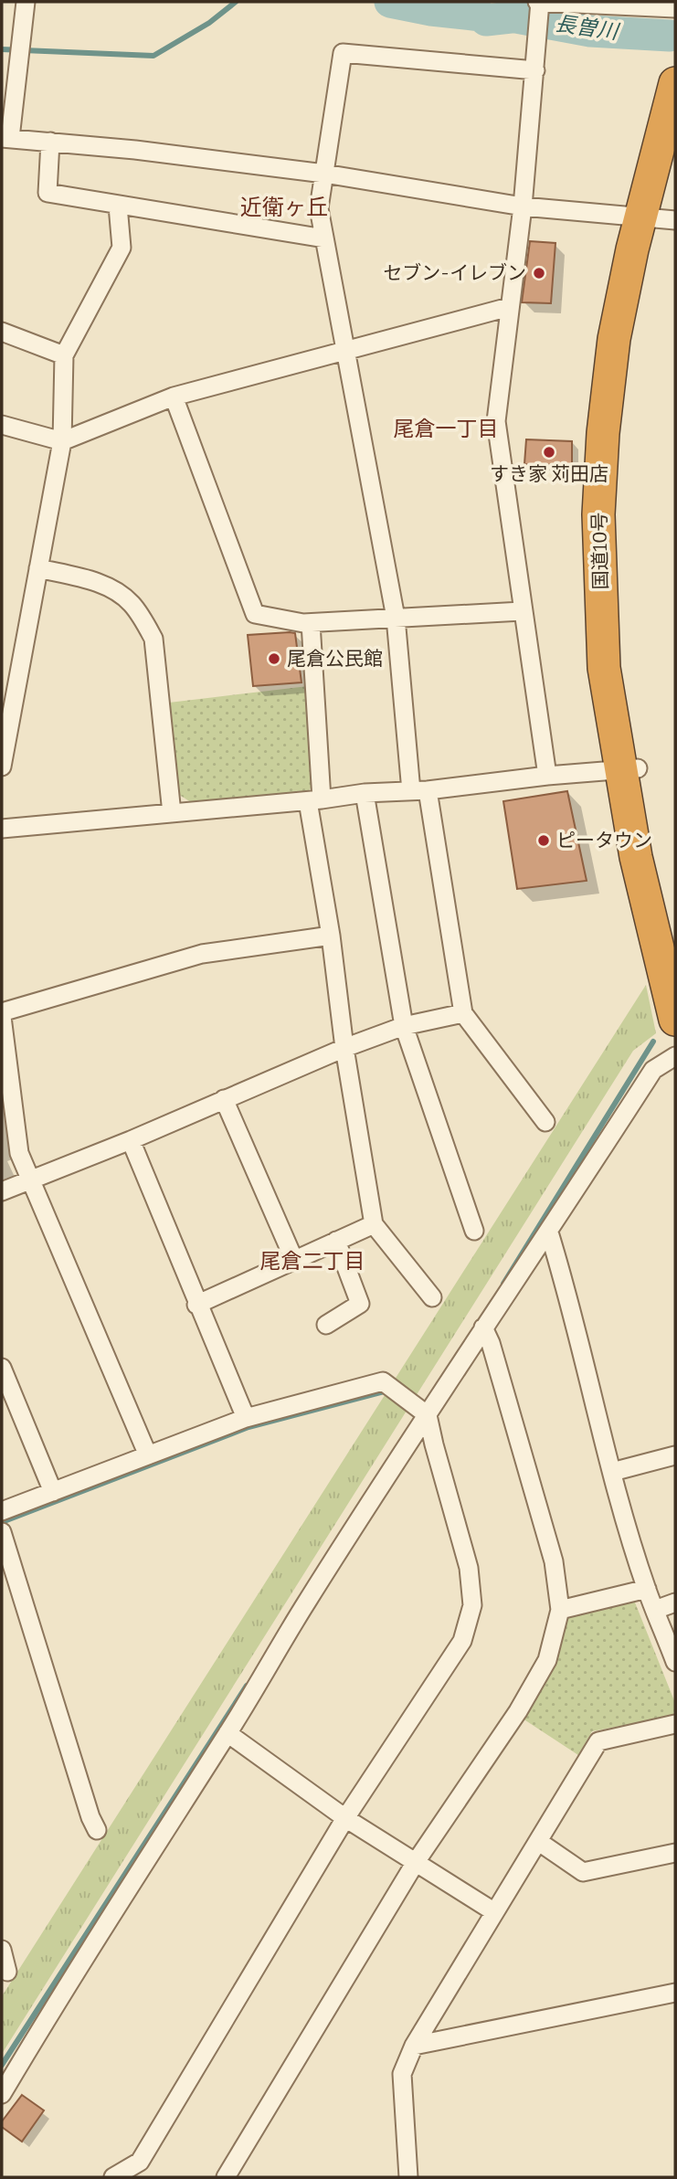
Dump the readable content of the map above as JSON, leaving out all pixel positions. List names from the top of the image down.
{
  "streets": {
    "highway": ["国道10号"]
  },
  "districts": ["近衛ヶ丘", "尾倉一丁目", "尾倉二丁目"],
  "water": ["長曽川"],
  "places": [
    "セブン-イレブン",
    "すき家 苅田店",
    "尾倉公民館",
    "ピータウン"
  ]
}
